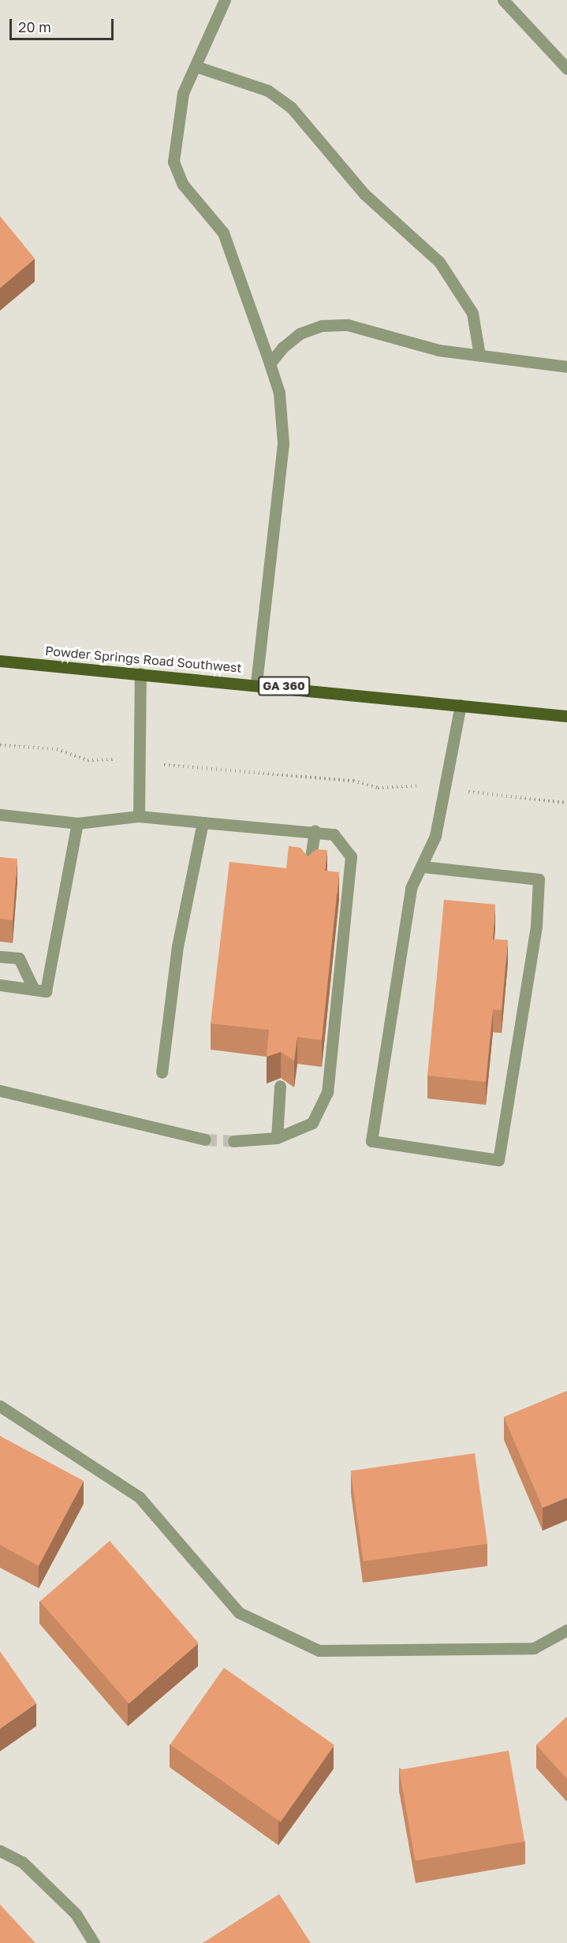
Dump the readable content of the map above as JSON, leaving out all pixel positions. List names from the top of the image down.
{
  "streets": {
    "main road": ["Powder Springs Road Southwest", "GA 360"]
  },
  "scale_bar": "20 m"
}
